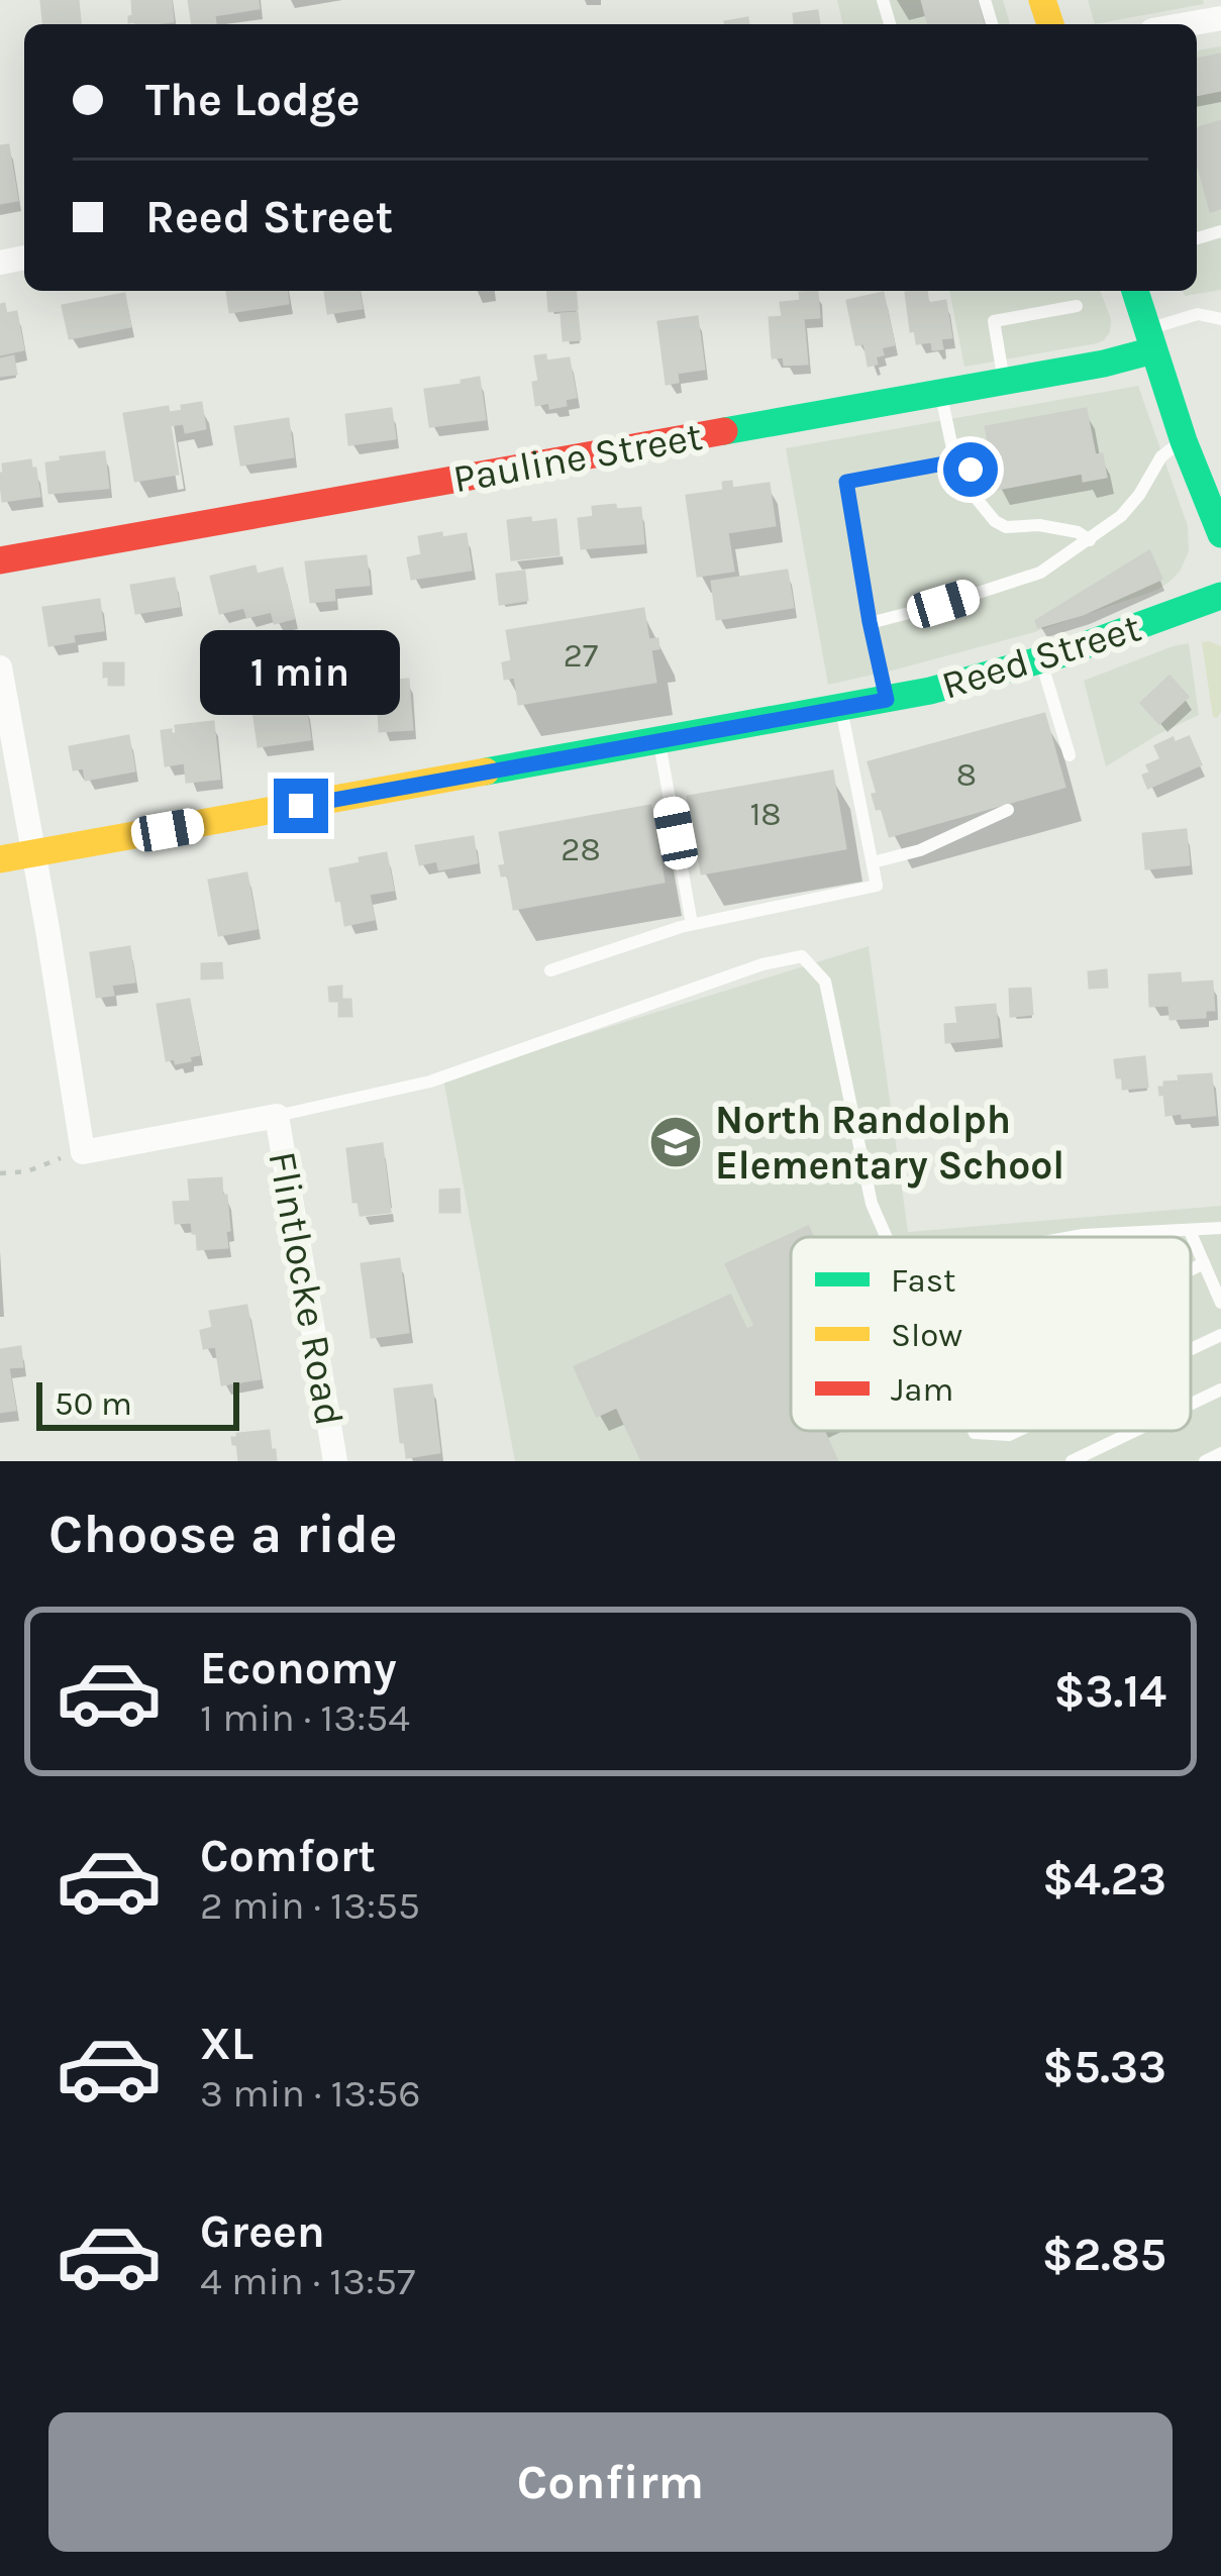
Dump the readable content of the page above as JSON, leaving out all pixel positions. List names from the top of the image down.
{
  "streets": {
    "main road": ["Pauline Street", "Reed Street"],
    "street": ["Flintlocke Road"]
  },
  "places": {
    "school or university": ["North Randolph Elementary School"]
  },
  "house_numbers": [
    "27",
    "8",
    "18",
    "28"
  ],
  "legend": ["Fast", "Slow", "Jam"],
  "scale_bar": "50 m",
  "page": {
    "banner": ["The Lodge", "Reed Street"],
    "bubble": "1 min",
    "scale": "50 m",
    "heading": "Choose a ride",
    "list": [
      {
        "name": "Economy",
        "note": "1 min · 13:54",
        "value": "$3.14"
      },
      {
        "name": "Comfort",
        "note": "2 min · 13:55",
        "value": "$4.23"
      },
      {
        "name": "XL",
        "note": "3 min · 13:56",
        "value": "$5.33"
      },
      {
        "name": "Green",
        "note": "4 min · 13:57",
        "value": "$2.85"
      }
    ],
    "buttons": "Confirm"
  }
}
